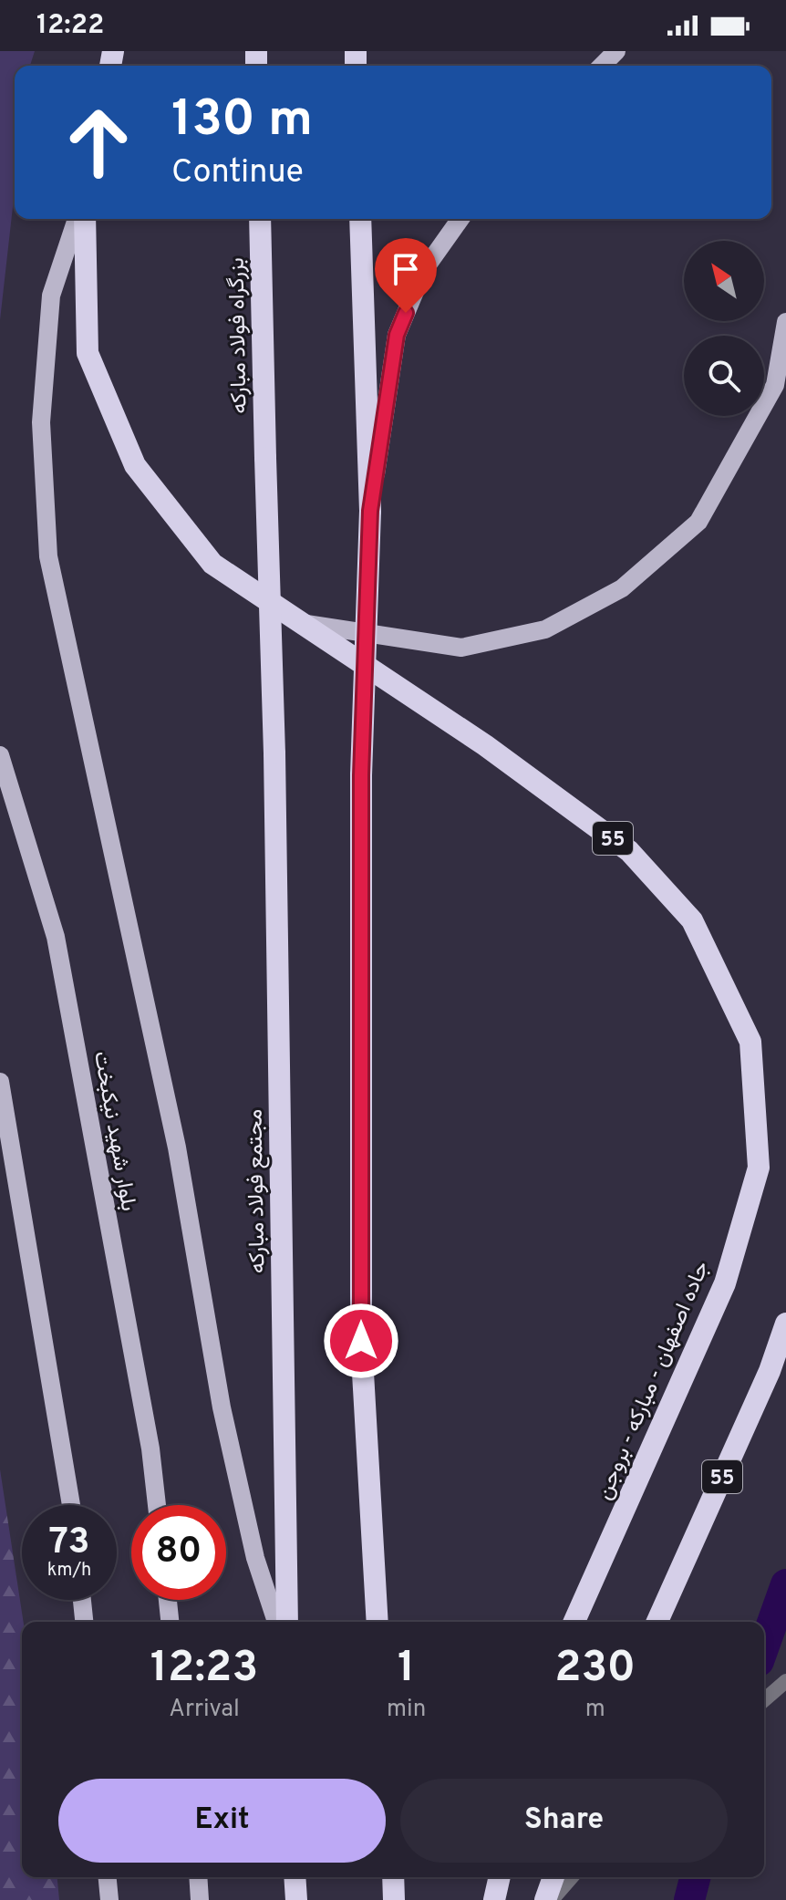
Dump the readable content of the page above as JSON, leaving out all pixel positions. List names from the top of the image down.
{
  "streets": {
    "highway": [
      "بزرگراه فولاد مبارکه",
      "55",
      "مجتمع فولاد مبارکه",
      "جاده اصفهان - مبارکه - بروجن"
    ],
    "main road": ["بلوار شهید نیکبخت"]
  },
  "crossings": [
    ["بزرگراه فولاد مبارکه", "مجتمع فولاد مبارکه"]
  ],
  "north": "top left",
  "page": {
    "status": "12:22",
    "turn": ["130 m", "Continue"],
    "speed": "73 km/h",
    "limit": "80",
    "eta": [
      "12:23",
      "Arrival",
      "1",
      "min",
      "230",
      "m"
    ],
    "buttons": ["Exit", "Share"]
  }
}
